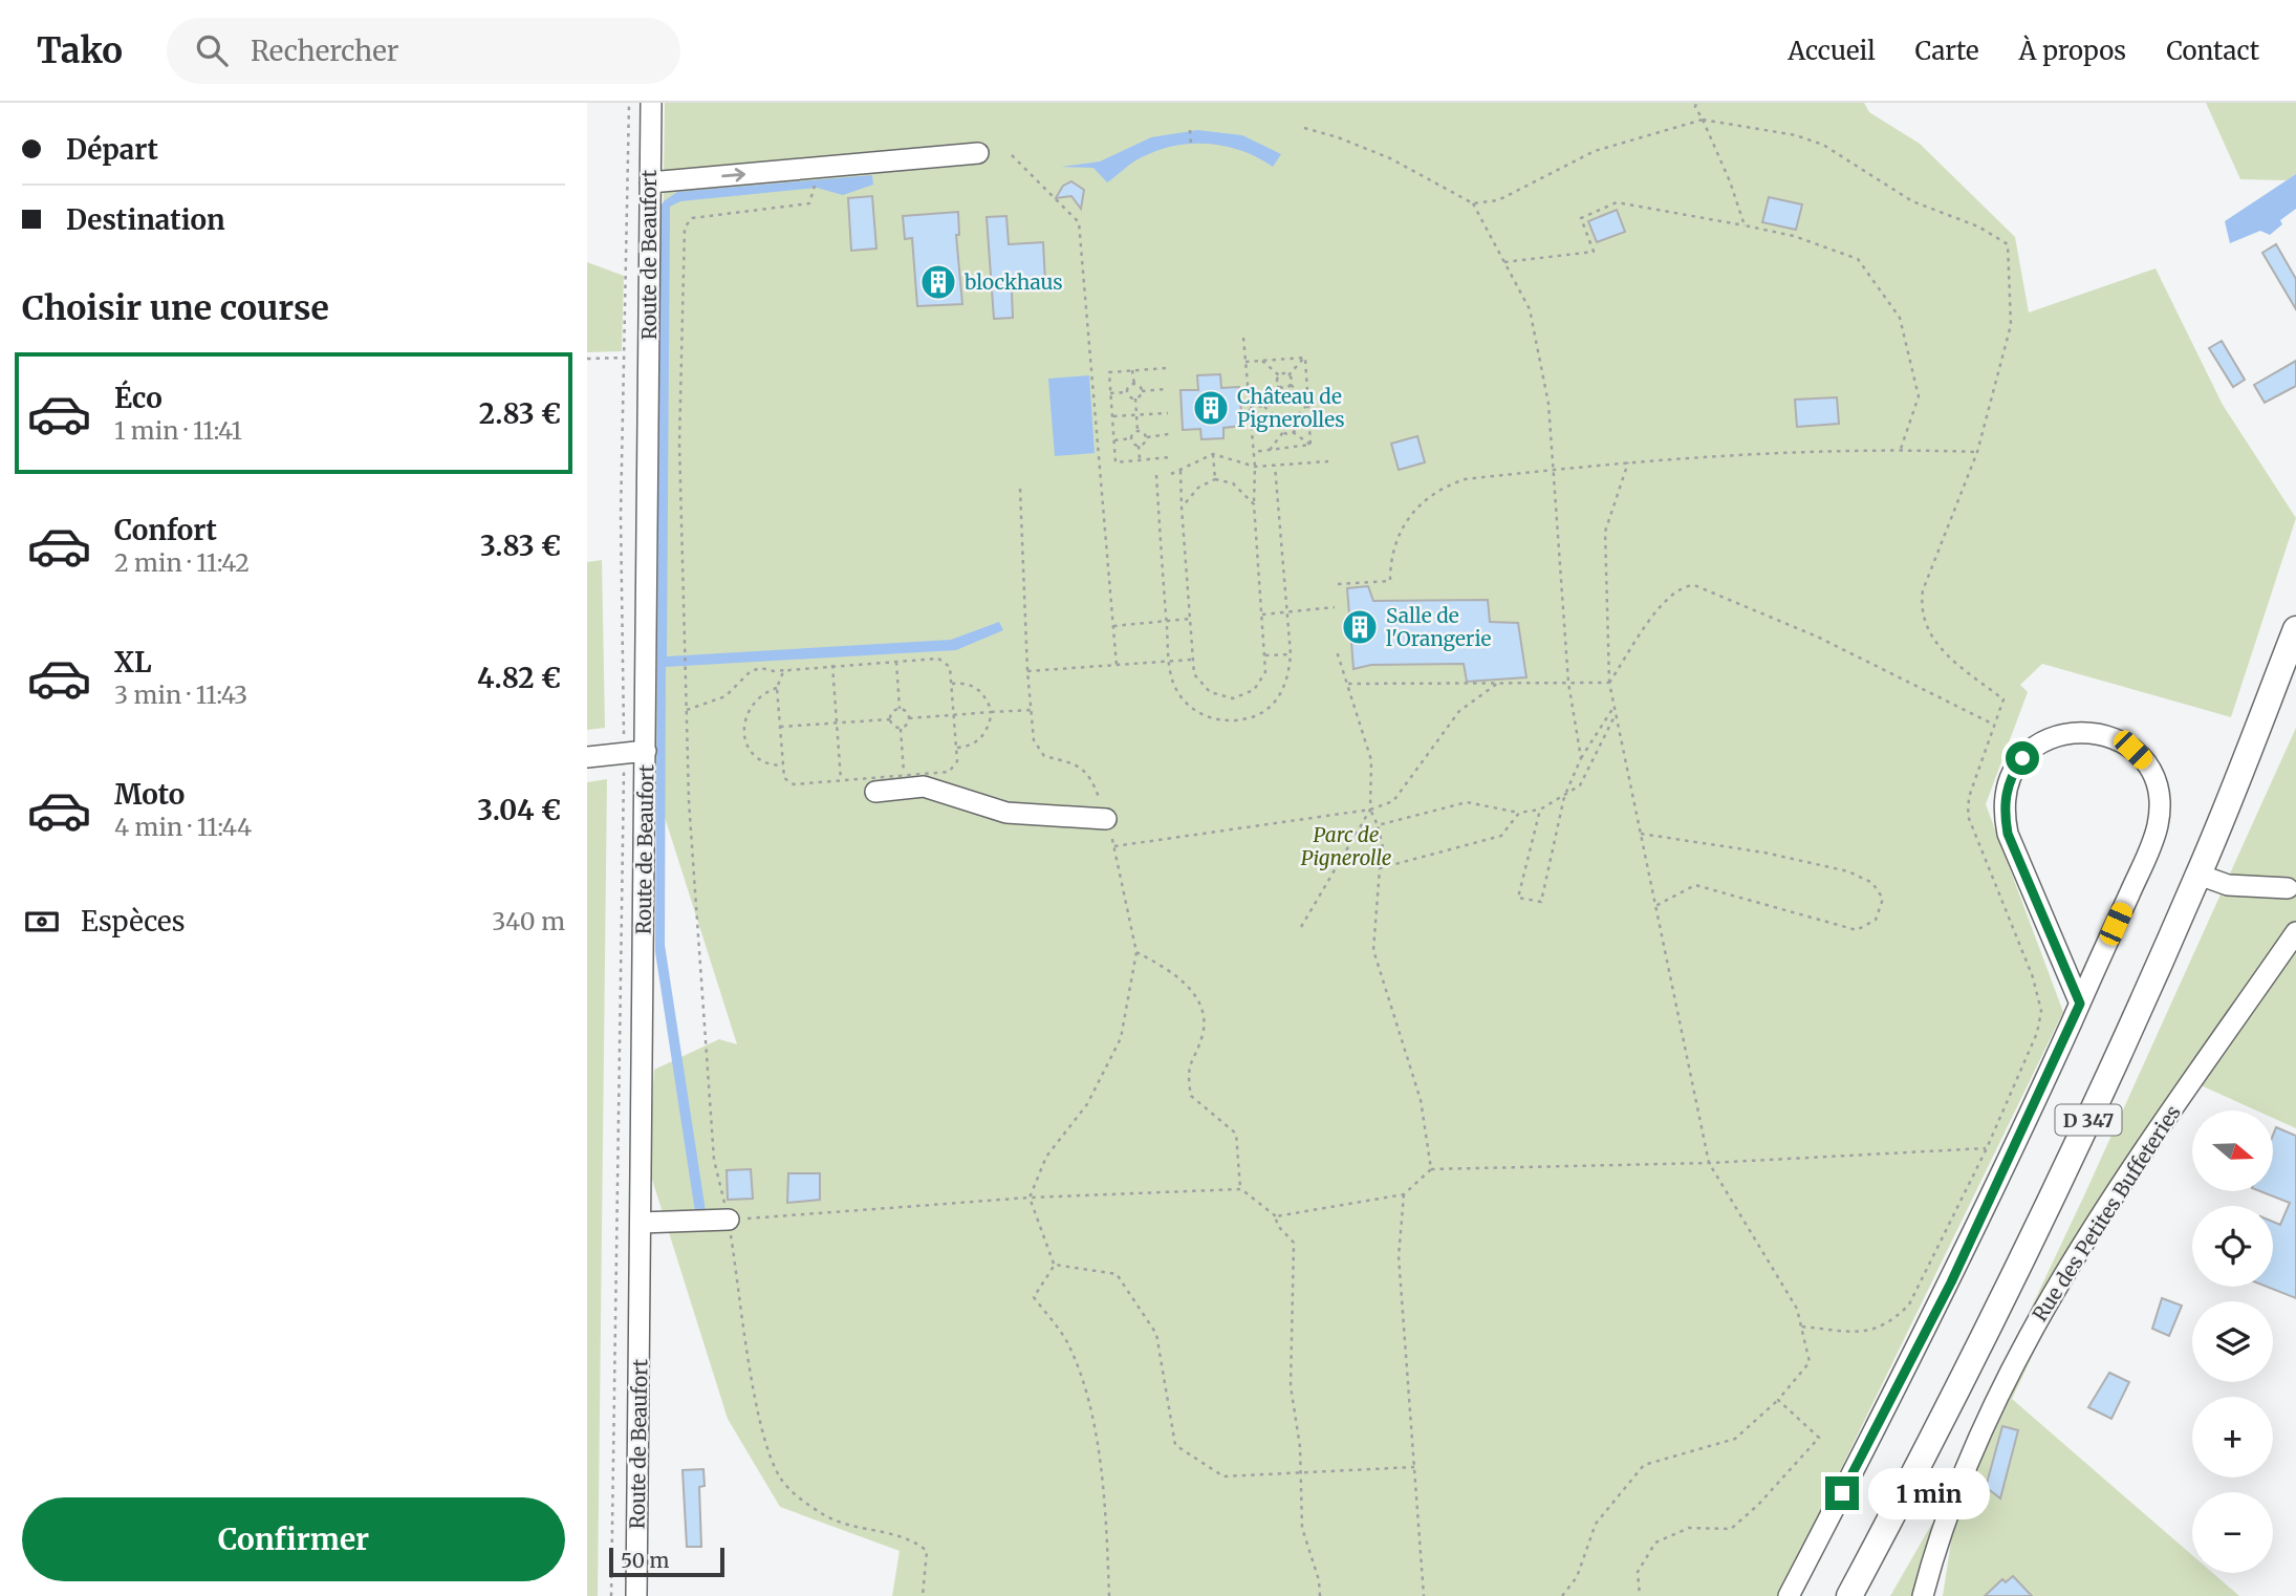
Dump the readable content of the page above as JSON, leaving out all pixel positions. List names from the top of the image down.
{
  "streets": {
    "main road": ["D 347"],
    "street": ["Route de Beaufort", "Rue des Petites Buffeteries"]
  },
  "parks": ["Parc de Pignerolle"],
  "places": {
    "building": ["blockhaus", "Château de Pignerolles", "Salle de l'Orangerie"]
  },
  "scale_bar": "50 m",
  "north": "right",
  "page": {
    "header": "Tako",
    "search": "Rechercher",
    "nav": [
      "Accueil",
      "Carte",
      "À propos",
      "Contact"
    ],
    "banner": ["Départ", "Destination"],
    "heading": "Choisir une course",
    "list": [
      {
        "name": "Éco",
        "note": "1 min · 11:41",
        "value": "2.83 €"
      },
      {
        "name": "Confort",
        "note": "2 min · 11:42",
        "value": "3.83 €"
      },
      {
        "name": "XL",
        "note": "3 min · 11:43",
        "value": "4.82 €"
      },
      {
        "name": "Moto",
        "note": "4 min · 11:44",
        "value": "3.04 €"
      }
    ],
    "pay": ["Espèces", "340 m"],
    "map_buttons": ["+", "−"],
    "bubble": "1 min",
    "buttons": "Confirmer",
    "scale": "50 m"
  }
}
